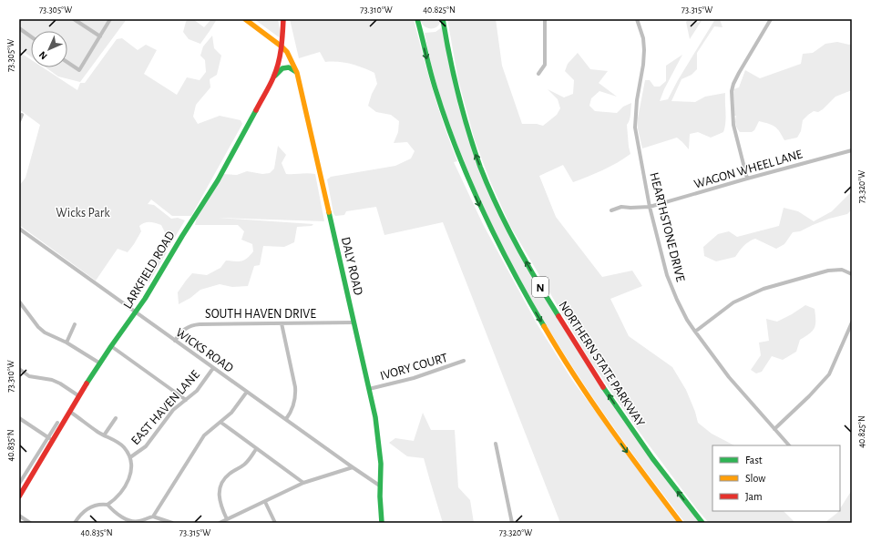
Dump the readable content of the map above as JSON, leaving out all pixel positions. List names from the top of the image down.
{
  "streets": {
    "main road": [
      "DALY ROAD",
      "LARKFIELD ROAD",
      "N",
      "NORTHERN STATE PARKWAY"
    ],
    "street": [
      "WAGON WHEEL LANE",
      "HEARTHSTONE DRIVE",
      "SOUTH HAVEN DRIVE",
      "WICKS ROAD",
      "IVORY COURT",
      "EAST HAVEN LANE"
    ]
  },
  "crossings": [
    ["WAGON WHEEL LANE", "HEARTHSTONE DRIVE"],
    ["DALY ROAD", "LARKFIELD ROAD"],
    ["DALY ROAD", "SOUTH HAVEN DRIVE"],
    ["DALY ROAD", "WICKS ROAD"],
    ["DALY ROAD", "IVORY COURT"],
    ["LARKFIELD ROAD", "WICKS ROAD"],
    ["SOUTH HAVEN DRIVE", "WICKS ROAD"],
    ["WICKS ROAD", "EAST HAVEN LANE"]
  ],
  "parks": ["Wicks Park"],
  "legend": ["Fast", "Slow", "Jam"],
  "north": "bottom left",
  "coordinates": [
    "73.305°W",
    "73.310°W",
    "40.825°N",
    "73.315°W",
    "73.320°W",
    "40.835°N"
  ]
}
